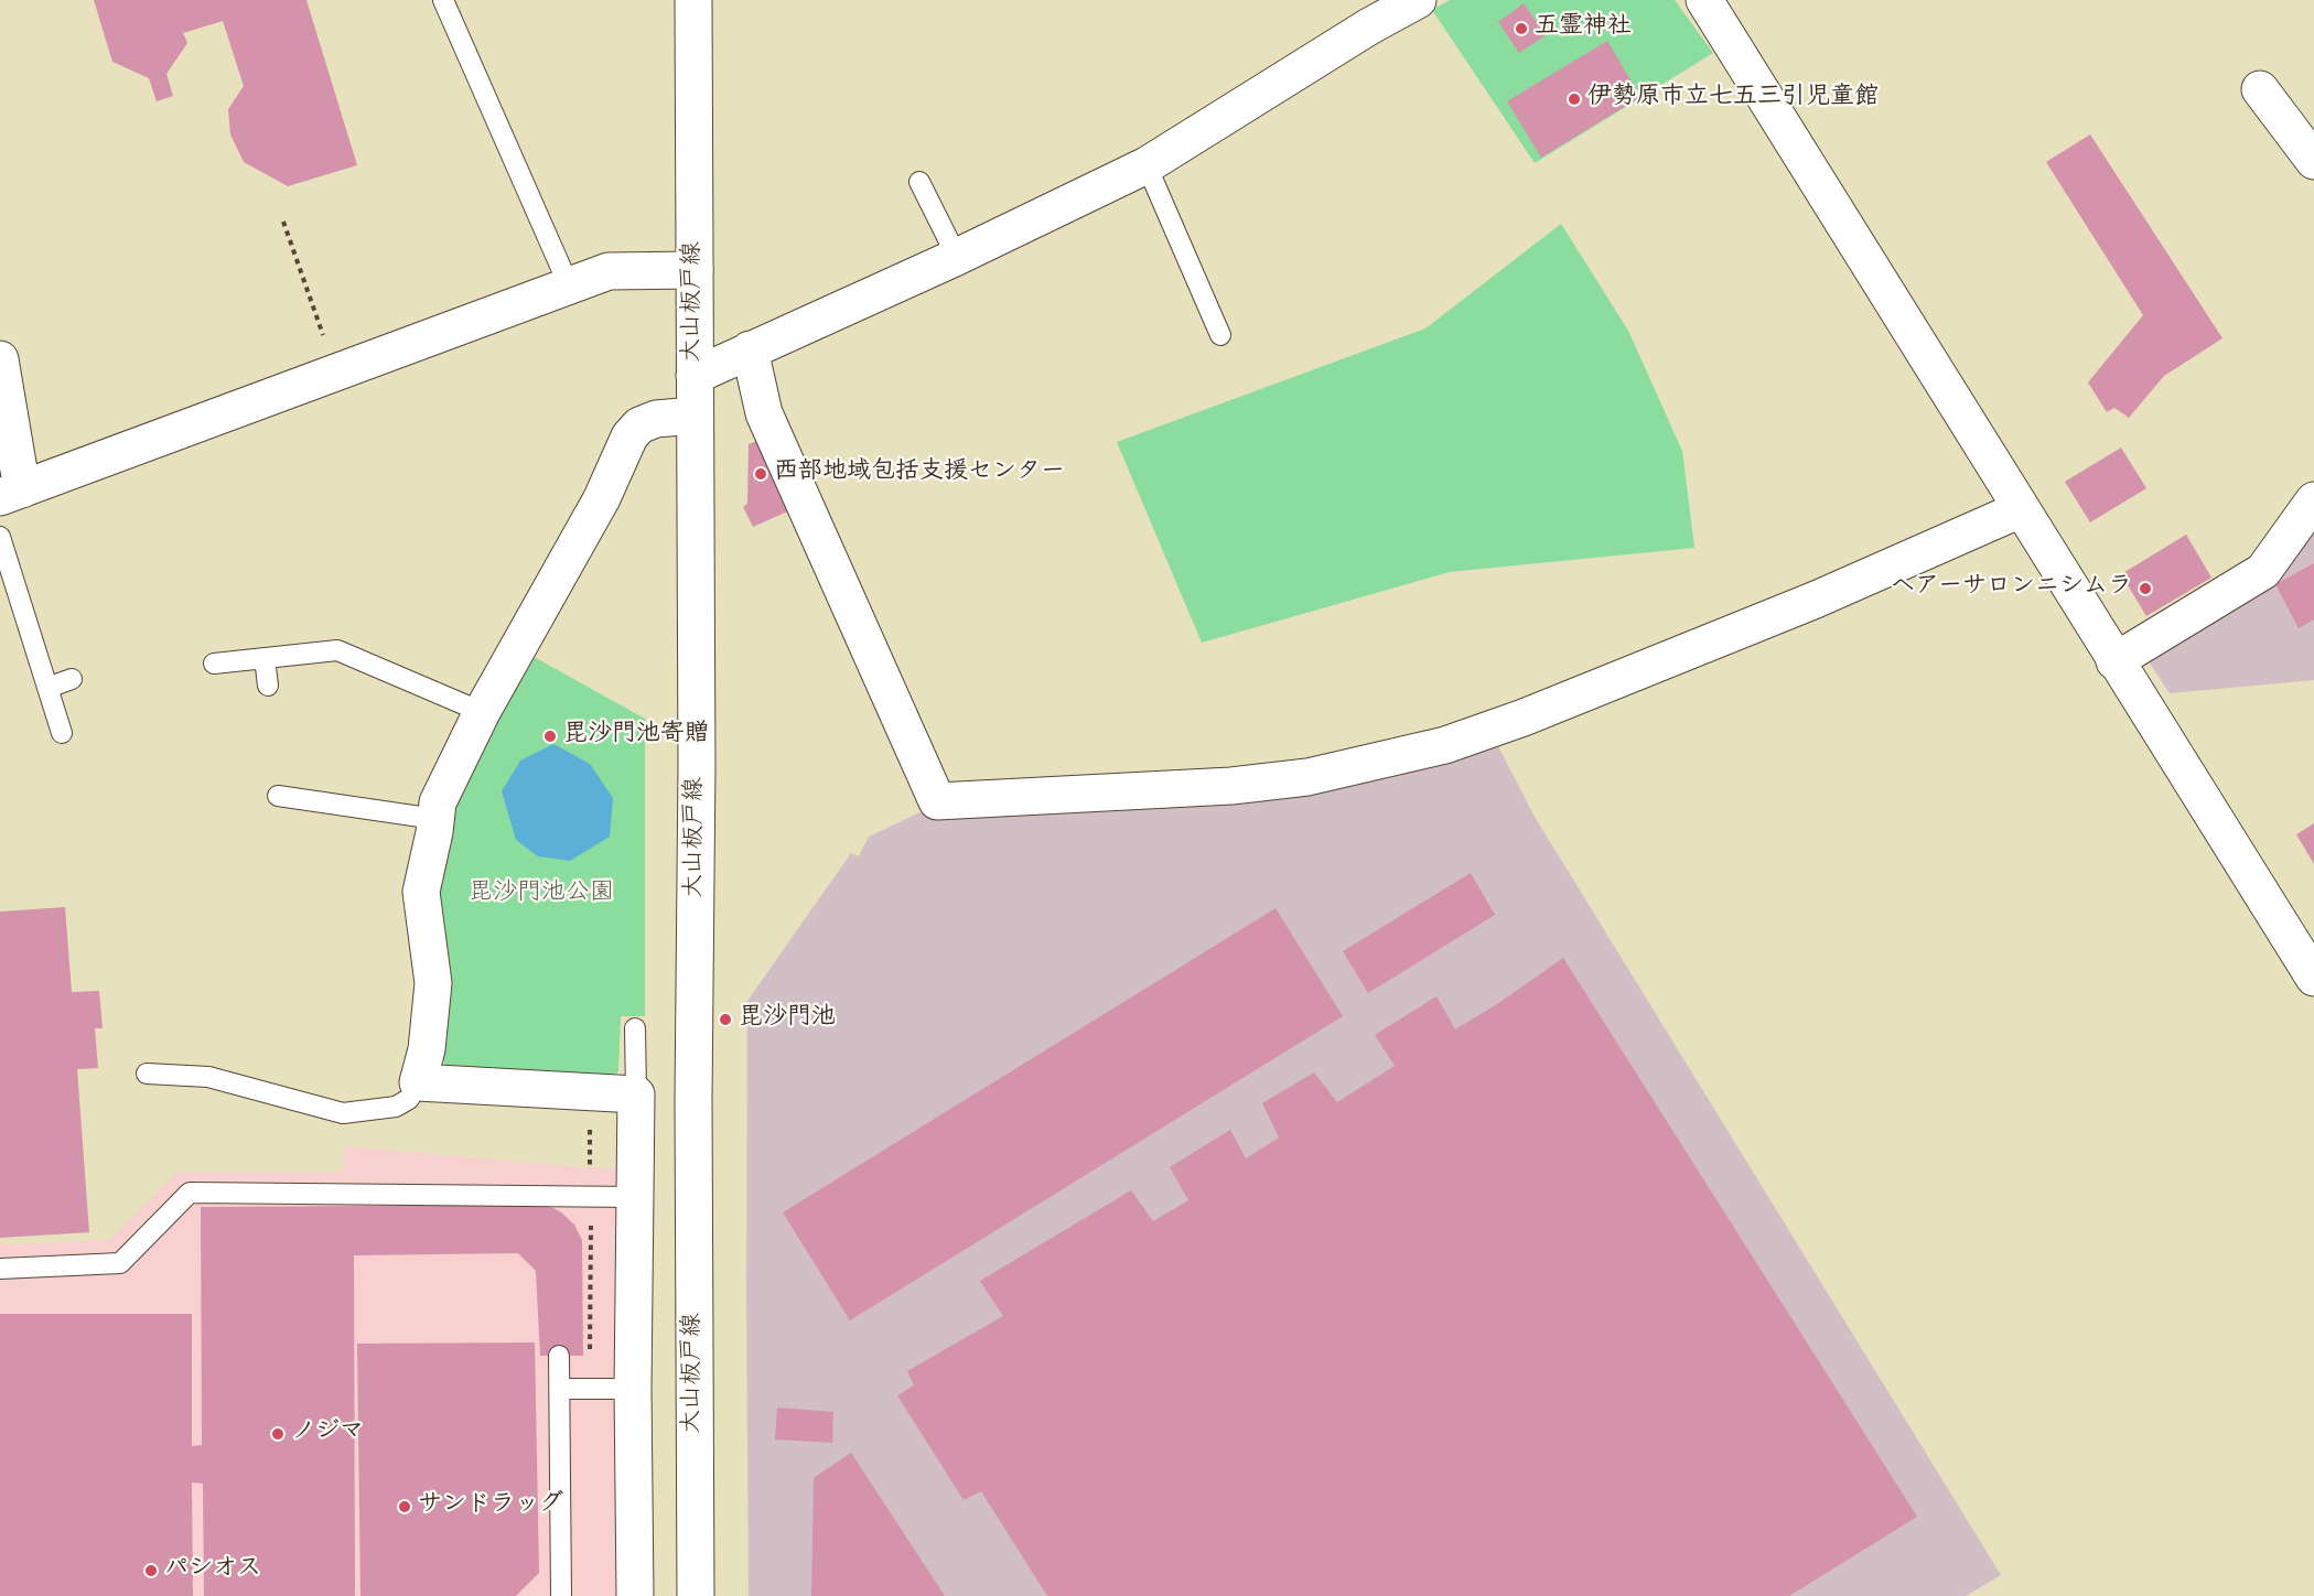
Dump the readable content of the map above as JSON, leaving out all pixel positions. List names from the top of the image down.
{
  "streets": {
    "street": ["大山板戸線"]
  },
  "parks": ["毘沙門池公園"],
  "places": [
    "五霊神社",
    "伊勢原市立七五三引児童館",
    "西部地域包括支援センター",
    "ヘアーサロンニシムラ",
    "毘沙門池寄贈",
    "毘沙門池",
    "ノジマ",
    "サンドラッグ",
    "パシオス"
  ]
}
